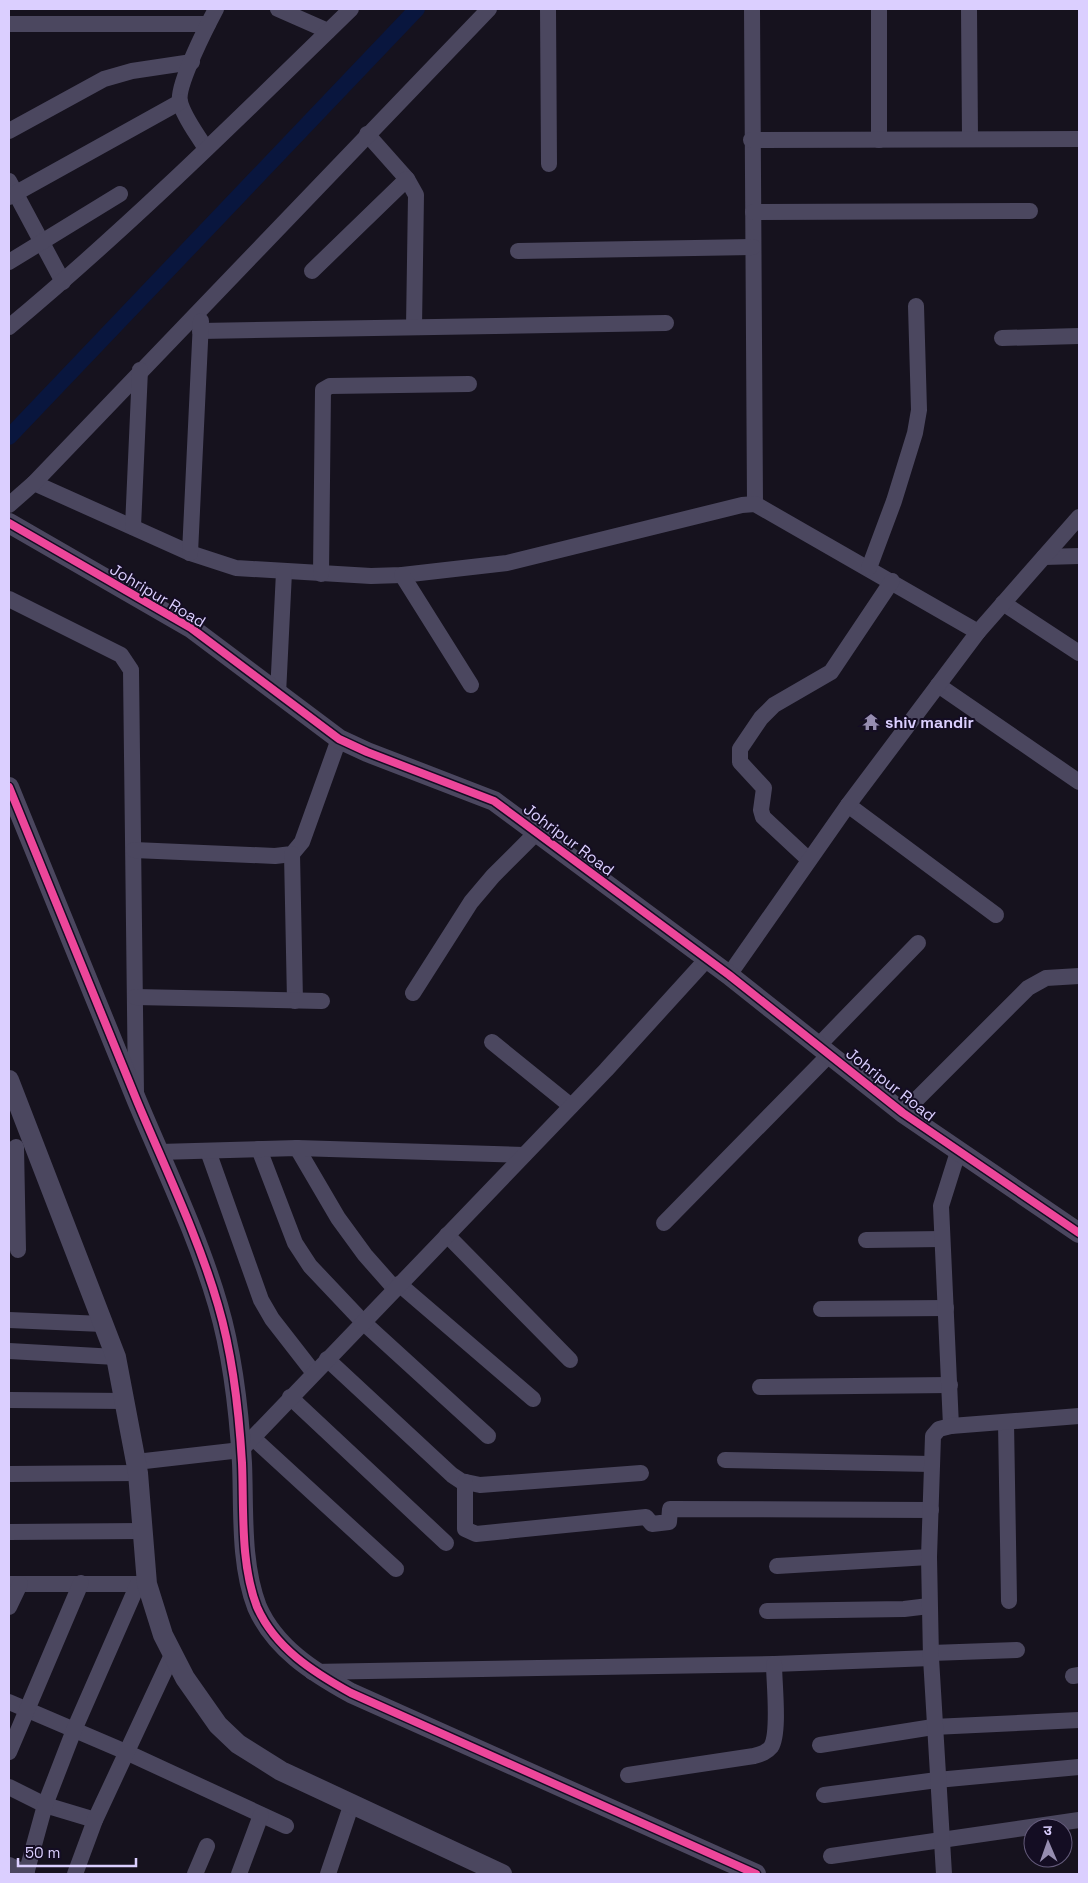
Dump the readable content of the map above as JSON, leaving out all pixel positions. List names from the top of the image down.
{
  "streets": {
    "street": ["Johripur Road"]
  },
  "places": {
    "temple": ["shiv mandir"]
  },
  "scale_bar": "50 m",
  "north": "top"
}
